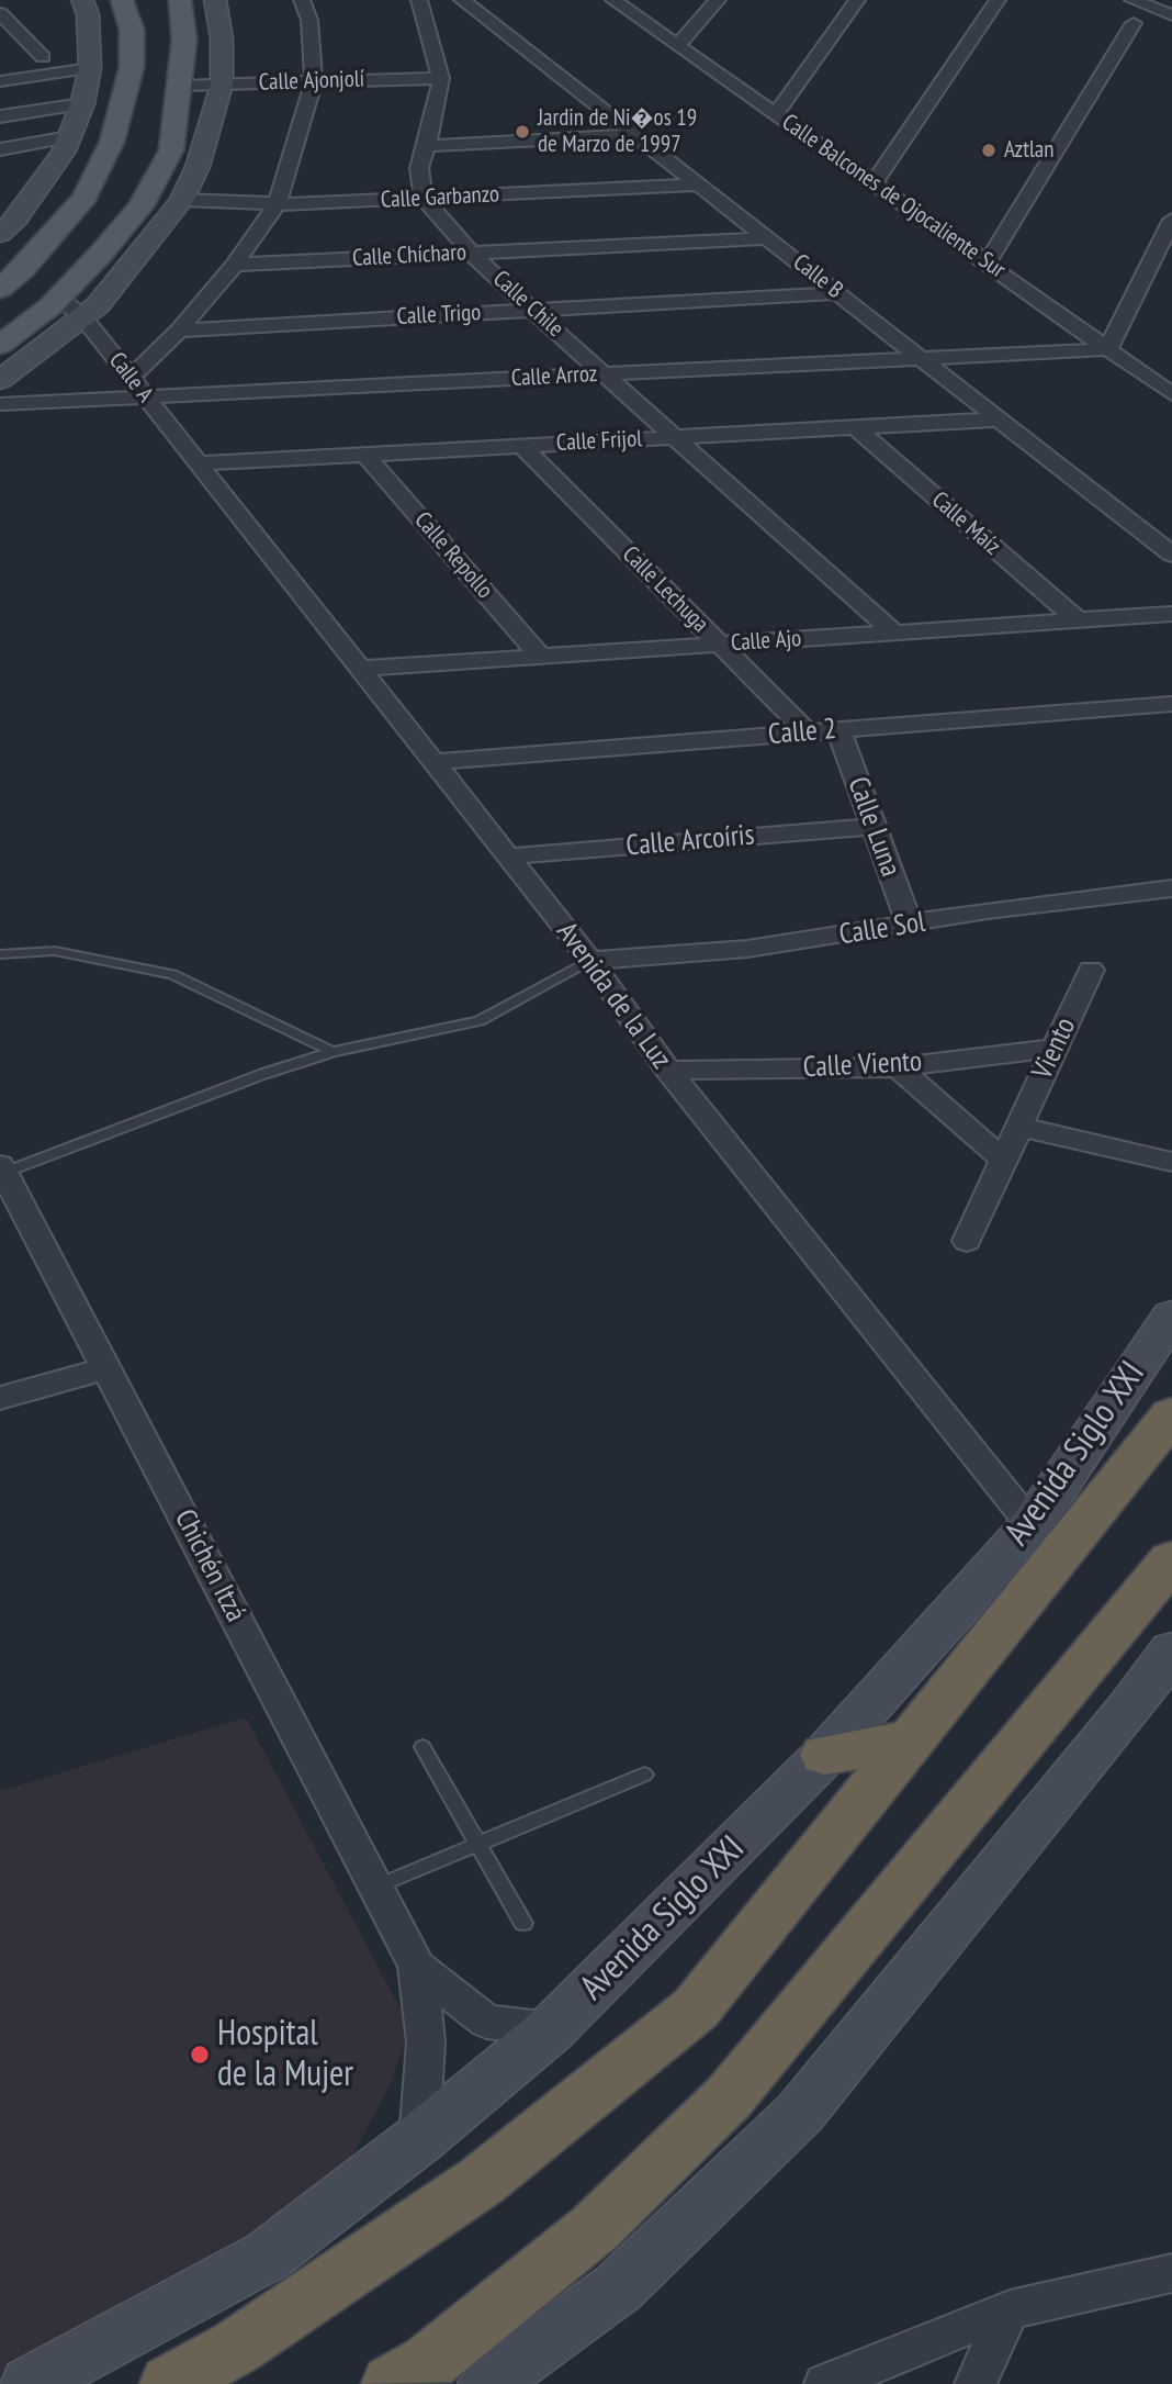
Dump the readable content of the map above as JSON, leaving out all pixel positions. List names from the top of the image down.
{
  "streets": {
    "highway": ["Avenida Siglo XXI"],
    "street": [
      "Calle Ajonjolí",
      "Calle Balcones de Ojocaliente Sur",
      "Calle Garbanzo",
      "Calle Chícharo",
      "Calle B",
      "Calle Chile",
      "Calle Trigo",
      "Calle Arroz",
      "Calle A",
      "Calle Frijol",
      "Calle Maíz",
      "Calle Repollo",
      "Calle Lechuga",
      "Calle Ajo",
      "Calle 2",
      "Calle Luna",
      "Calle Arcoíris",
      "Calle Sol",
      "Avenida de la Luz",
      "Viento",
      "Calle Viento",
      "Chichén Itzá"
    ]
  },
  "crossings": [
    ["Calle Balcones de Ojocaliente Sur", "Calle Arroz"],
    ["Calle Garbanzo", "Calle B"],
    ["Calle Garbanzo", "Calle Chile"],
    ["Calle Chícharo", "Calle B"],
    ["Calle Chícharo", "Calle Chile"],
    ["Calle B", "Calle Trigo"],
    ["Calle B", "Calle Arroz"],
    ["Calle B", "Calle Frijol"],
    ["Calle Chile", "Calle Trigo"],
    ["Calle Chile", "Calle Arroz"],
    ["Calle Chile", "Calle Frijol"],
    ["Calle Chile", "Calle Ajo"],
    ["Calle Arroz", "Calle A"],
    ["Calle A", "Calle Frijol"],
    ["Calle A", "Avenida de la Luz"],
    ["Calle Frijol", "Calle Maíz"],
    ["Calle Frijol", "Calle Repollo"],
    ["Calle Frijol", "Calle Lechuga"],
    ["Calle Frijol", "Avenida de la Luz"],
    ["Calle Maíz", "Calle Ajo"],
    ["Calle Repollo", "Calle Ajo"],
    ["Calle Lechuga", "Calle Ajo"],
    ["Calle Lechuga", "Calle 2"],
    ["Calle Ajo", "Avenida de la Luz"],
    ["Calle 2", "Calle Luna"],
    ["Calle 2", "Avenida de la Luz"],
    ["Calle Luna", "Calle Arcoíris"],
    ["Calle Luna", "Calle Sol"],
    ["Calle Arcoíris", "Avenida de la Luz"],
    ["Calle Sol", "Avenida de la Luz"],
    ["Avenida de la Luz", "Calle Viento"],
    ["Avenida de la Luz", "Avenida Siglo XXI"],
    ["Viento", "Calle Viento"]
  ],
  "places": ["Jardin de Ni�os 19 de Marzo de 1997", "Aztlan", "Hospital de la Mujer"]
}
